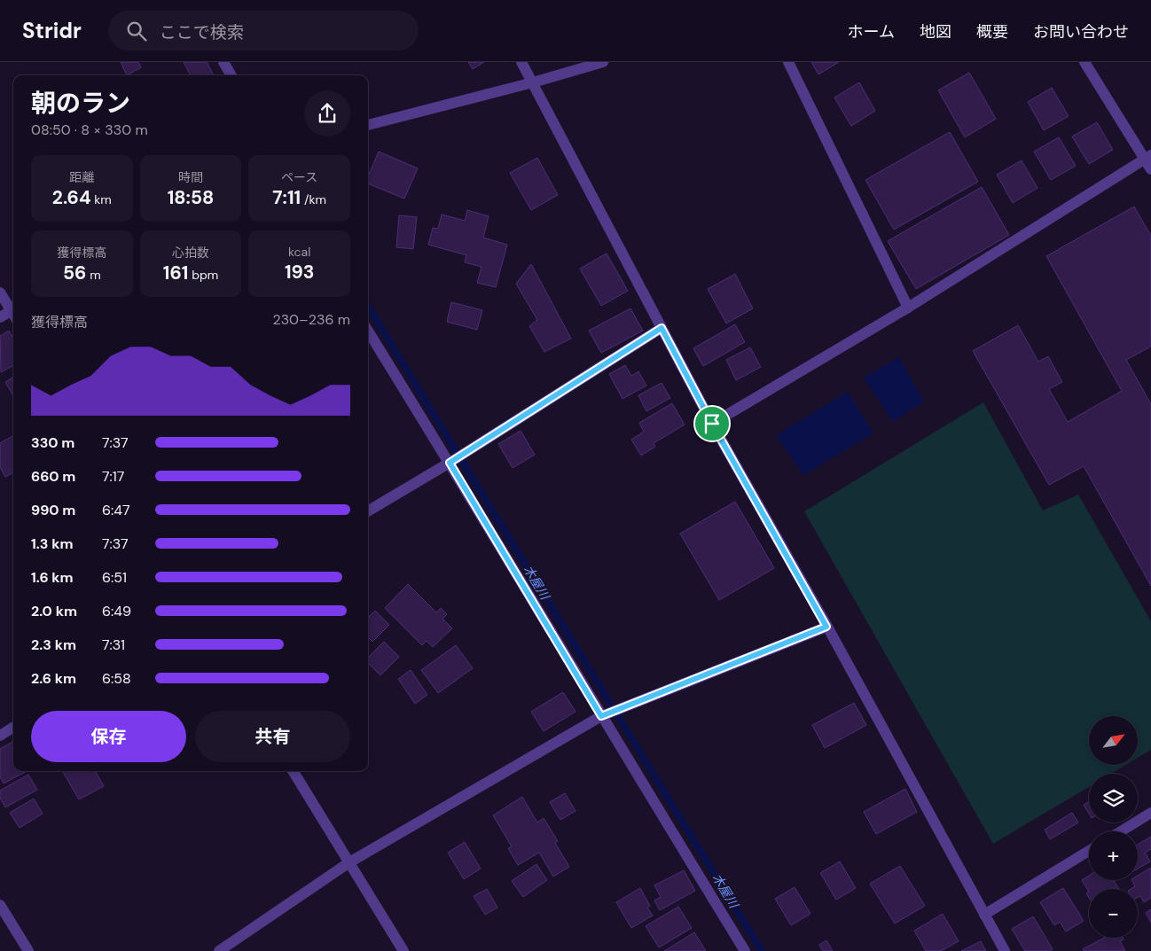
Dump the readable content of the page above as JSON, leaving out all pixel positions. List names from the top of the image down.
{
  "water": ["木屋川"],
  "north": "top right",
  "page": {
    "header": "Stridr",
    "search": "ここで検索",
    "nav": [
      "ホーム",
      "地図",
      "概要",
      "お問い合わせ"
    ],
    "heading": ["朝のラン", "08:50 · 8 × 330 m"],
    "stats": [
      ["距離", "2.64 km"],
      ["時間", "18:58"],
      ["ペース", "7:11 /km"],
      ["獲得標高", "56 m"],
      ["心拍数", "161 bpm"],
      ["kcal", "193"]
    ],
    "chart": ["獲得標高", "230–236 m"],
    "list": [
      {
        "name": "330 m",
        "note": "7:37"
      },
      {
        "name": "660 m",
        "note": "7:17"
      },
      {
        "name": "990 m",
        "note": "6:47"
      },
      {
        "name": "1.3 km",
        "note": "7:37"
      },
      {
        "name": "1.6 km",
        "note": "6:51"
      },
      {
        "name": "2.0 km",
        "note": "6:49"
      },
      {
        "name": "2.3 km",
        "note": "7:31"
      },
      {
        "name": "2.6 km",
        "note": "6:58"
      }
    ],
    "buttons": ["保存", "共有"],
    "map_buttons": ["+", "−"]
  }
}
